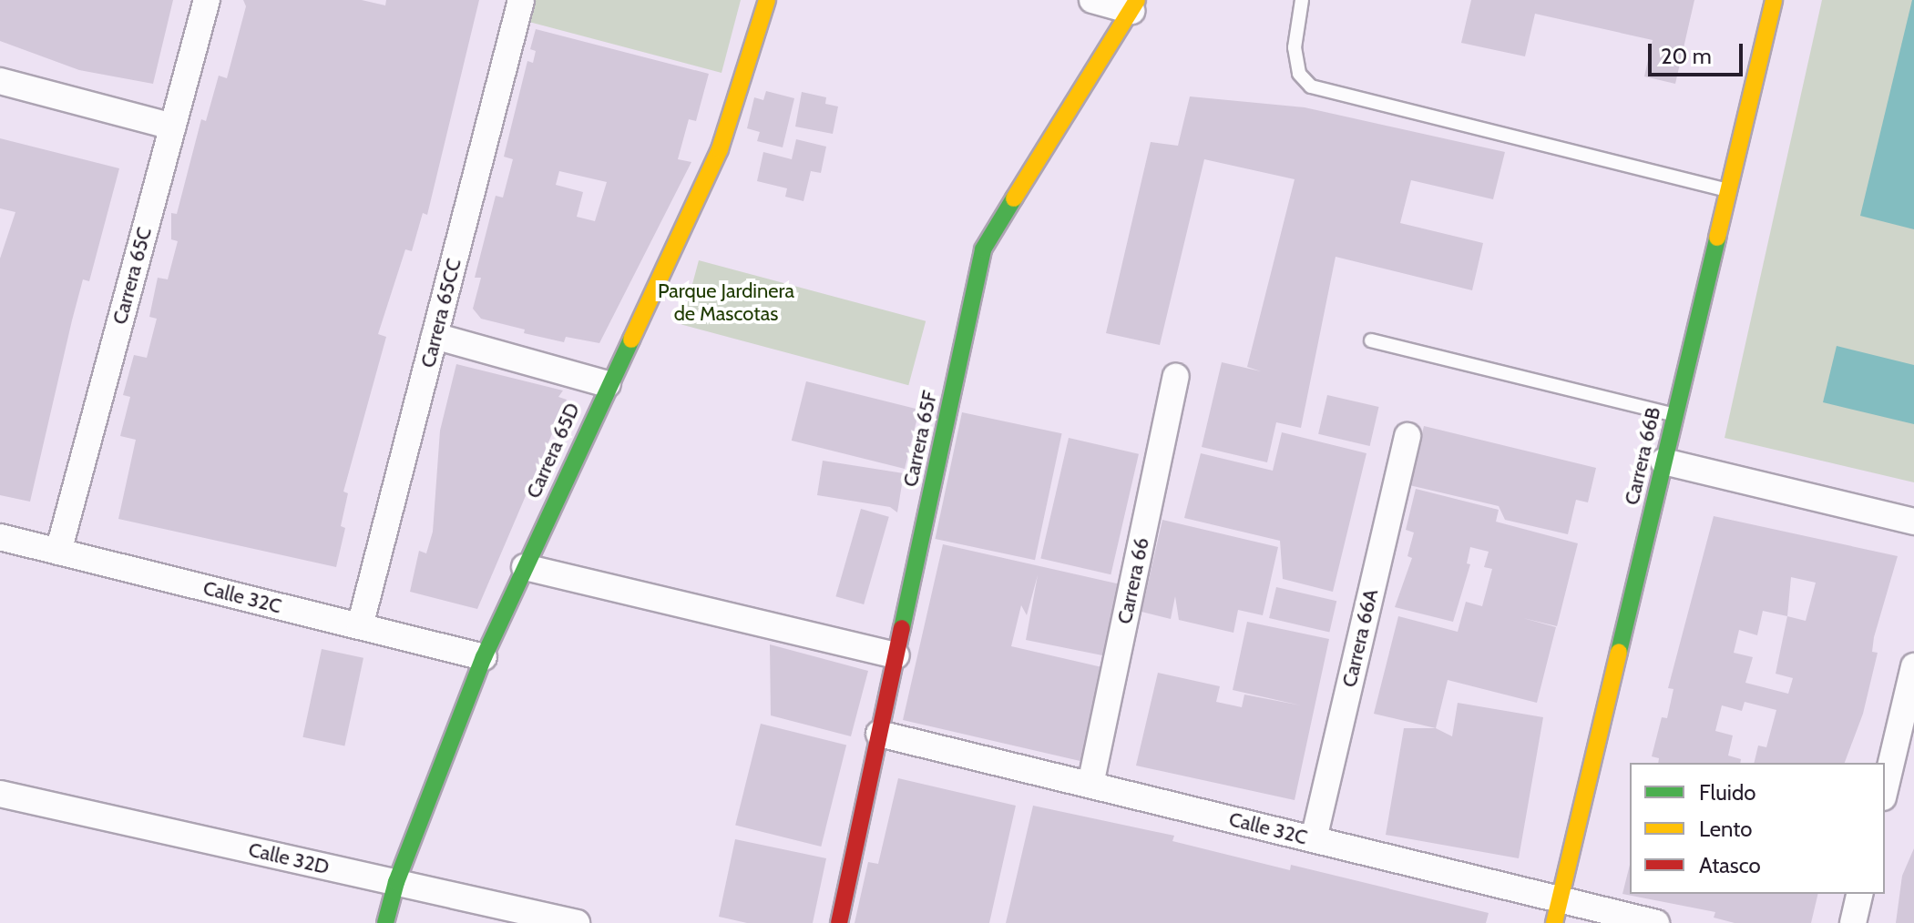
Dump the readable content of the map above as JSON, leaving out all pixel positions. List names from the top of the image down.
{
  "streets": {
    "street": [
      "Carrera 65C",
      "Carrera 65CC",
      "Carrera 65F",
      "Carrera 65D",
      "Carrera 66B",
      "Carrera 66",
      "Calle 32C",
      "Carrera 66A",
      "Calle 32D"
    ]
  },
  "crossings": [
    ["Carrera 65C", "Calle 32C"],
    ["Carrera 65CC", "Calle 32C"],
    ["Carrera 65F", "Calle 32C"],
    ["Carrera 65D", "Calle 32C"],
    ["Carrera 65D", "Calle 32D"],
    ["Carrera 66B", "Calle 32C"],
    ["Carrera 66", "Calle 32C"],
    ["Calle 32C", "Carrera 66A"]
  ],
  "parks": ["Parque Jardinera de Mascotas"],
  "legend": ["Fluido", "Lento", "Atasco"],
  "scale_bar": "20 m"
}
